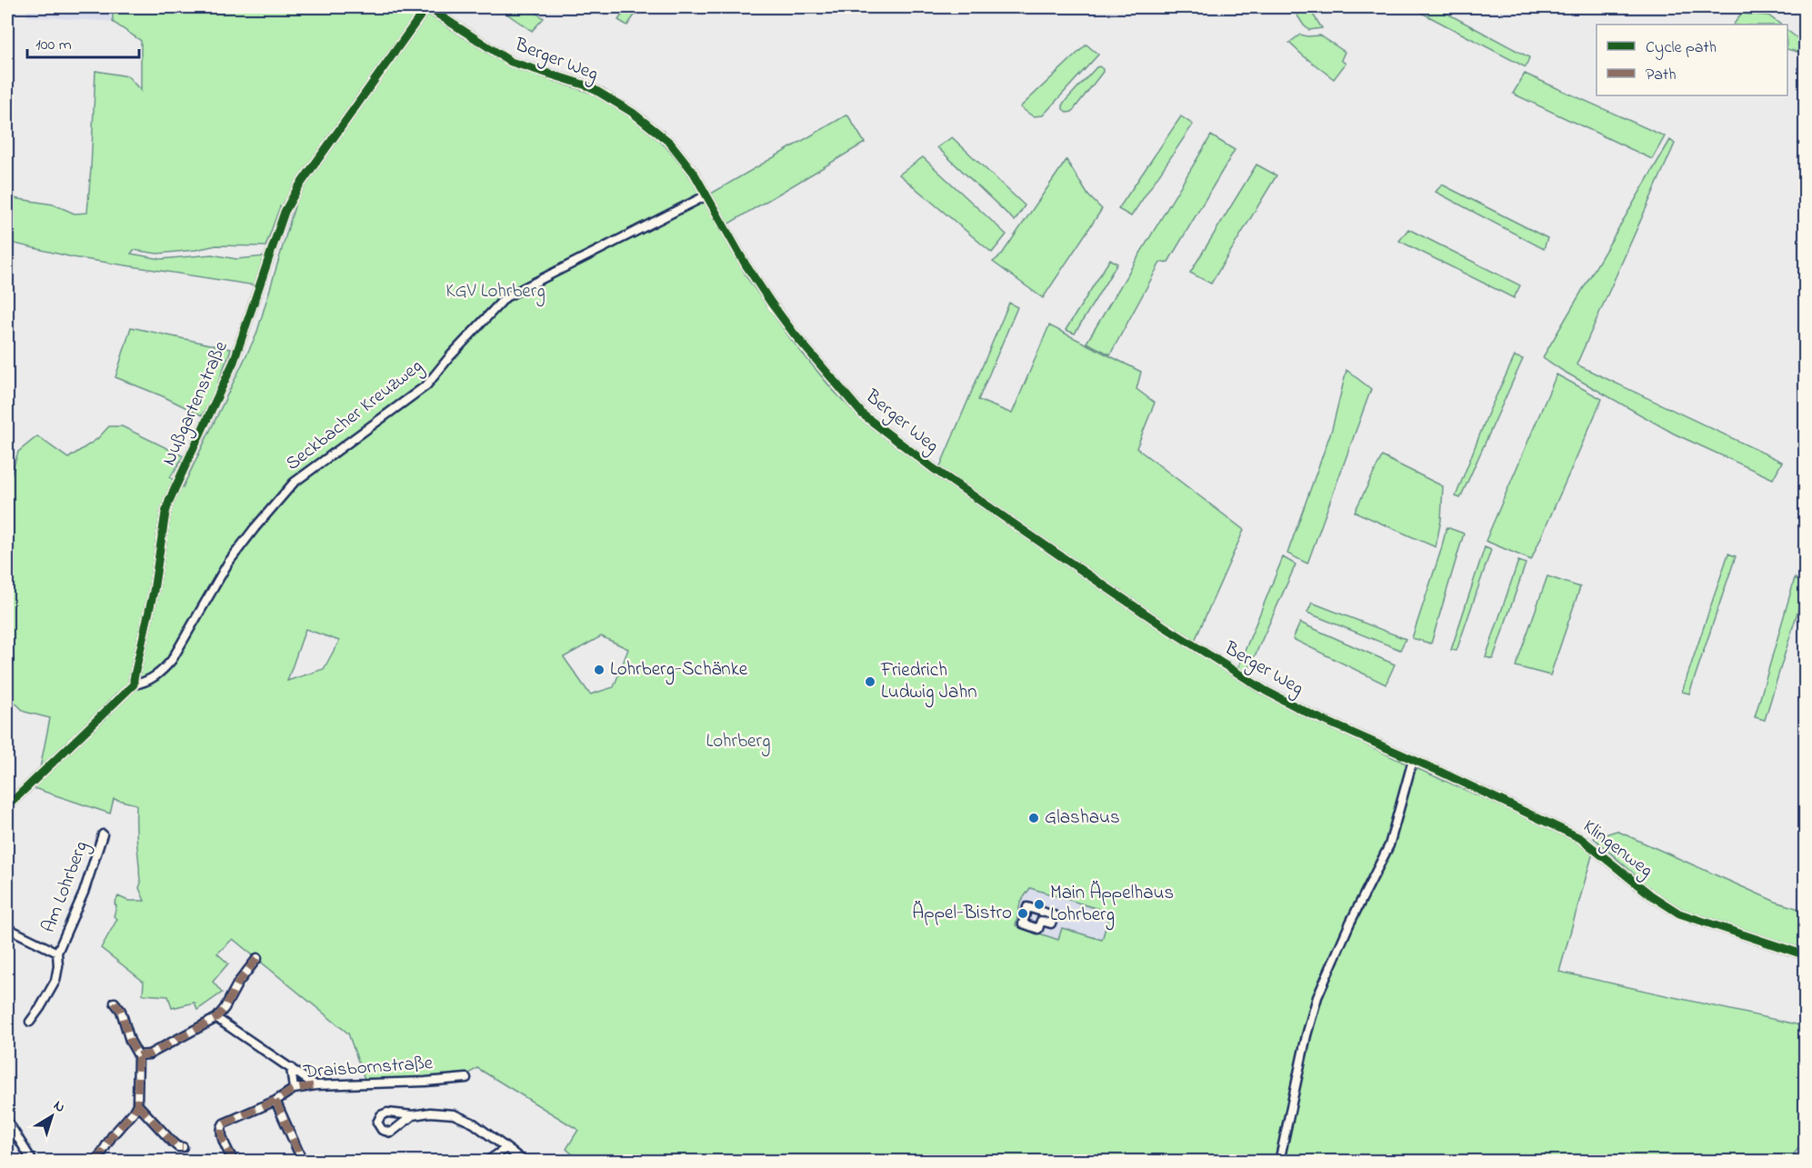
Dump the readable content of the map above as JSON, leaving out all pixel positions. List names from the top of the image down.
{
  "streets": {
    "street": [
      "Berger Weg",
      "Nußgartenstraße",
      "Seckbacher Kreuzweg",
      "Klingenweg",
      "Am Lohrberg",
      "Draisbornstraße"
    ]
  },
  "crossings": [
    ["Berger Weg", "Nußgartenstraße"],
    ["Berger Weg", "Seckbacher Kreuzweg"],
    ["Berger Weg", "Klingenweg"],
    ["Nußgartenstraße", "Seckbacher Kreuzweg"]
  ],
  "parks": ["KGV Lohrberg", "Lohrberg"],
  "places": [
    "Lohrberg-Schänke",
    "Friedrich Ludwig Jahn",
    "Glashaus",
    "Main Äppelhaus Lohrberg",
    "Äppel-Bistro"
  ],
  "legend": ["Cycle path", "Path"],
  "scale_bar": "100 m",
  "north": "top right"
}
